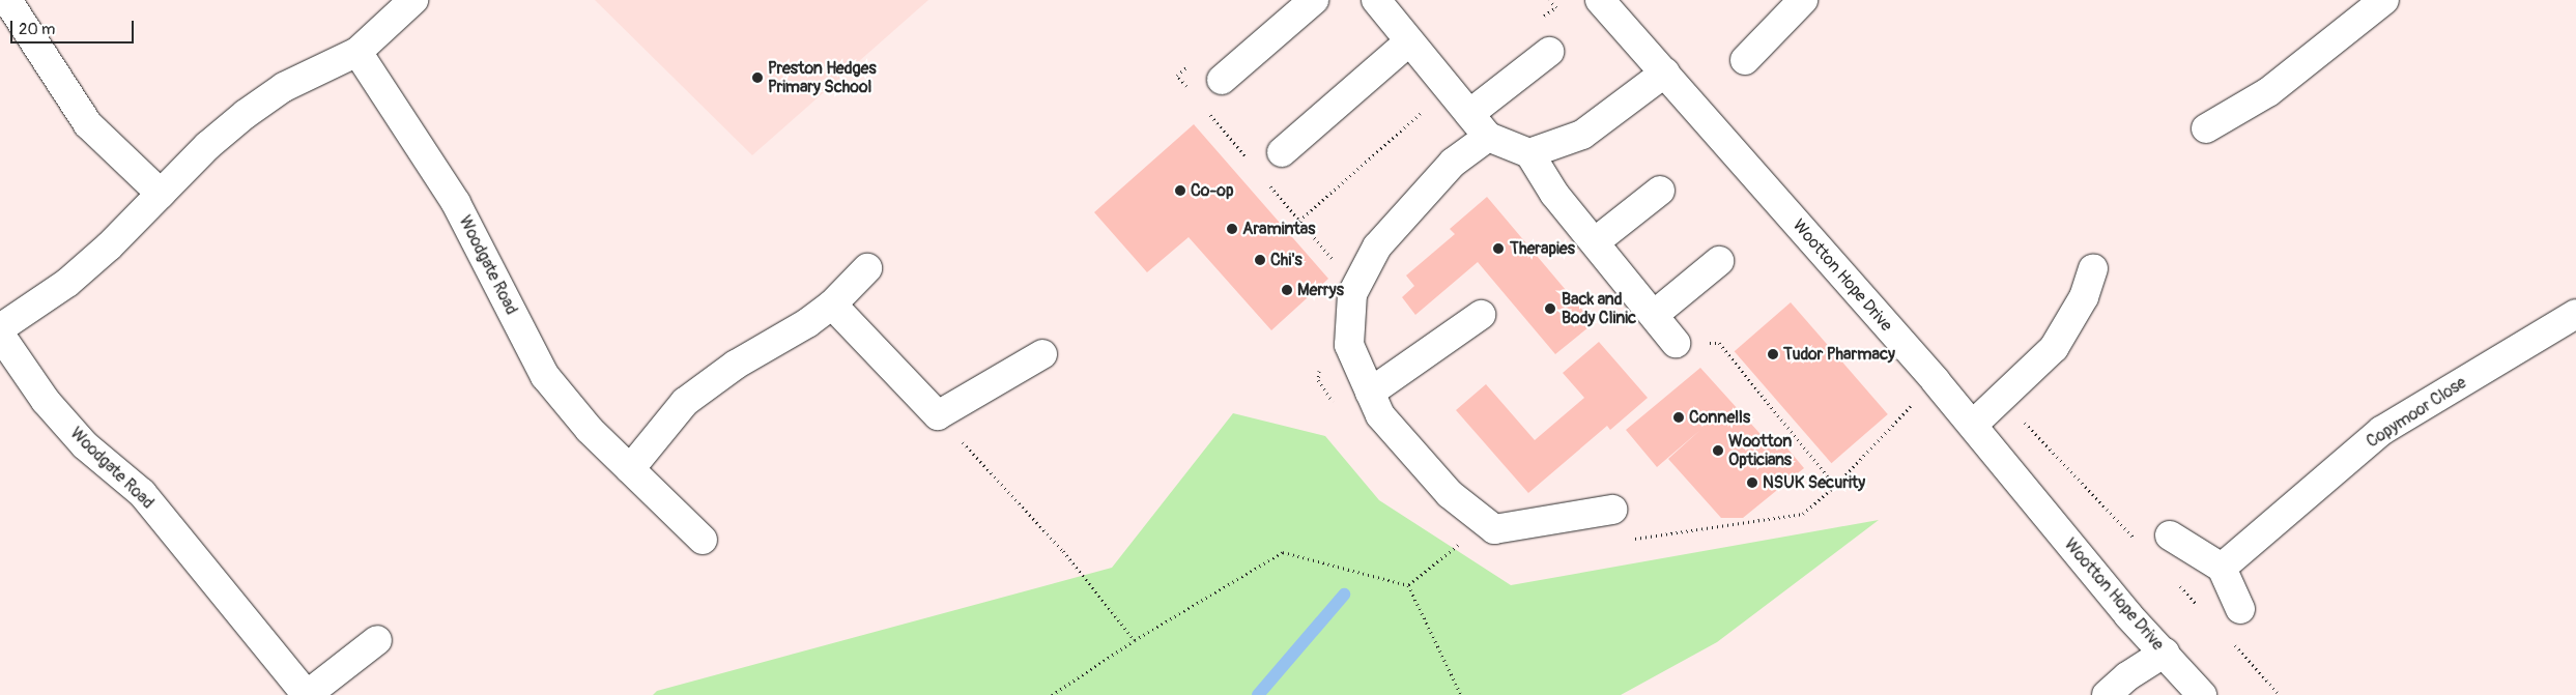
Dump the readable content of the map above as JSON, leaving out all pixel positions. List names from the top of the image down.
{
  "streets": {
    "street": ["Woodgate Road", "Wootton Hope Drive", "Copymoor Close"]
  },
  "places": [
    "Preston Hedges Primary School",
    "Co-op",
    "Aramintas",
    "Therapies",
    "Chi's",
    "Merrys",
    "Back and Body Clinic",
    "Tudor Pharmacy",
    "Connells",
    "Wootton Opticians",
    "NSUK Security"
  ],
  "scale_bar": "20 m"
}
